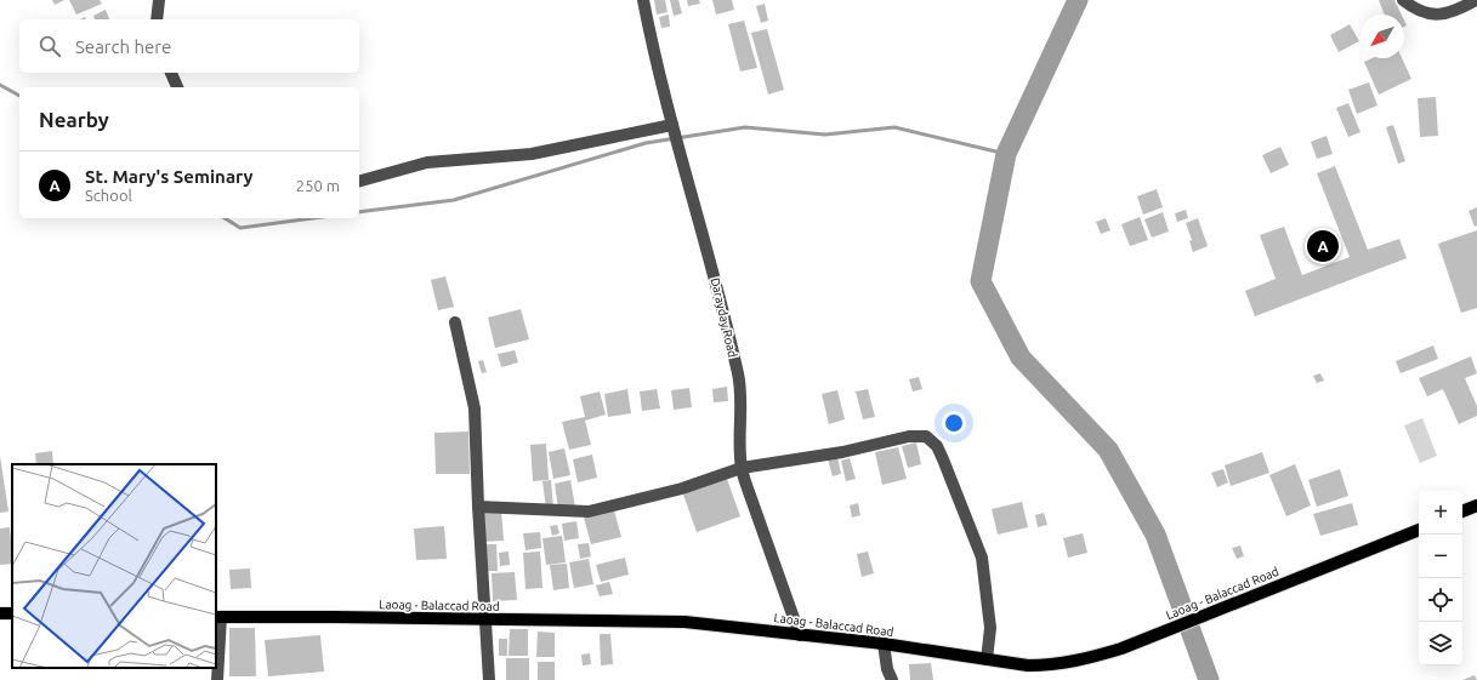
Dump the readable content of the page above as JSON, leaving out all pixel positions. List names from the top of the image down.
{
  "streets": {
    "main road": ["Laoag - Balaccad Road"],
    "street": ["Darayday Road"]
  },
  "crossings": [
    ["Darayday Road", "Laoag - Balaccad Road"]
  ],
  "north": "bottom left",
  "page": {
    "search": "Search here",
    "heading": "Nearby",
    "list": [
      {
        "mark": "A",
        "name": "St. Mary's Seminary",
        "note": "School",
        "value": "250 m"
      }
    ],
    "pins": "A",
    "map_buttons": ["+", "−"]
  }
}
